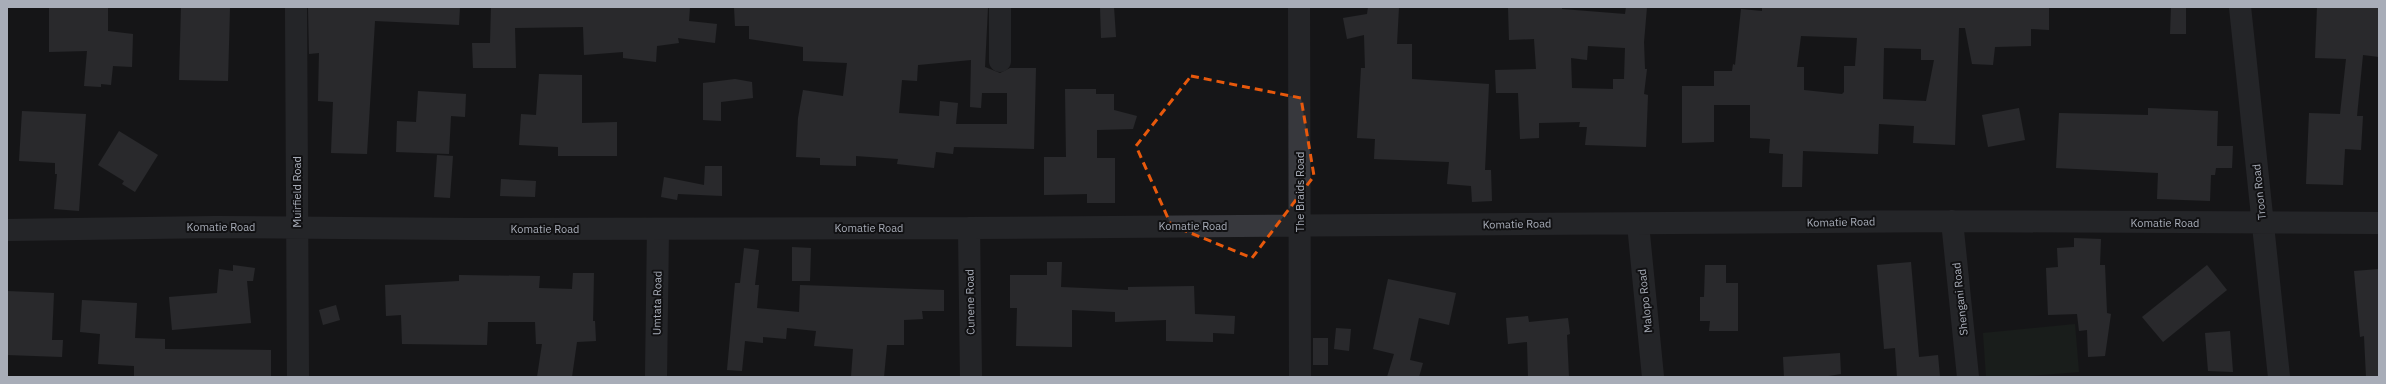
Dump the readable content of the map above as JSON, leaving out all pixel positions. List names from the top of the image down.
{
  "streets": {
    "street": [
      "Muirfield Road",
      "The Braids Road",
      "Troon Road",
      "Komatie Road",
      "Shengani Road",
      "Malopo Road",
      "Cunene Road",
      "Umtata Road"
    ]
  },
  "crossings": [
    ["Muirfield Road", "Komatie Road"],
    ["The Braids Road", "Komatie Road"],
    ["Troon Road", "Komatie Road"],
    ["Komatie Road", "Shengani Road"],
    ["Komatie Road", "Malopo Road"],
    ["Komatie Road", "Cunene Road"],
    ["Komatie Road", "Umtata Road"]
  ]
}
